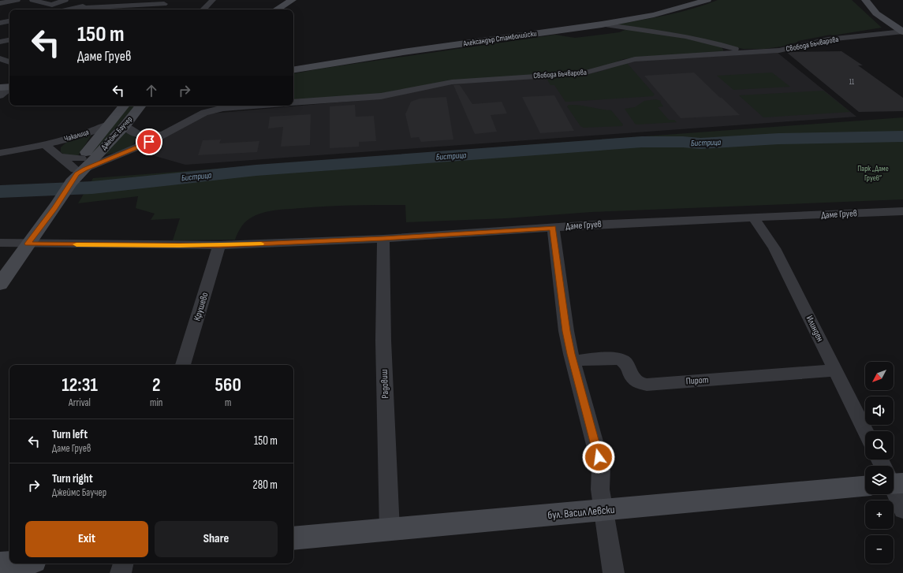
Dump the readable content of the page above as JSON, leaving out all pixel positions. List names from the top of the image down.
{
  "streets": {
    "street": [
      "Александър Стамболийски",
      "Свобода Бъчварова",
      "Джеймс Баучер",
      "Чакалица",
      "Даме Груев",
      "Крушево",
      "Илинден",
      "Пирот",
      "Радовиш",
      "бул. Васил Левски"
    ]
  },
  "crossings": [
    ["Джеймс Баучер", "Чакалица"],
    ["Джеймс Баучер", "Даме Груев"],
    ["Даме Груев", "Крушево"],
    ["Даме Груев", "Илинден"],
    ["Даме Груев", "Радовиш"],
    ["Илинден", "Пирот"],
    ["Радовиш", "бул. Васил Левски"]
  ],
  "water": ["Бистрица"],
  "parks": ["Парк „Даме Груев“"],
  "house_numbers": ["11"],
  "north": "bottom left",
  "page": {
    "turn": ["150 m", "Даме Груев"],
    "map_buttons": ["+", "−"],
    "eta": [
      "12:31",
      "Arrival",
      "2",
      "min",
      "560",
      "m"
    ],
    "list": [
      {
        "name": "Turn left",
        "note": "Даме Груев",
        "value": "150 m"
      },
      {
        "name": "Turn right",
        "note": "Джеймс Баучер",
        "value": "280 m"
      }
    ],
    "buttons": ["Exit", "Share"]
  }
}
